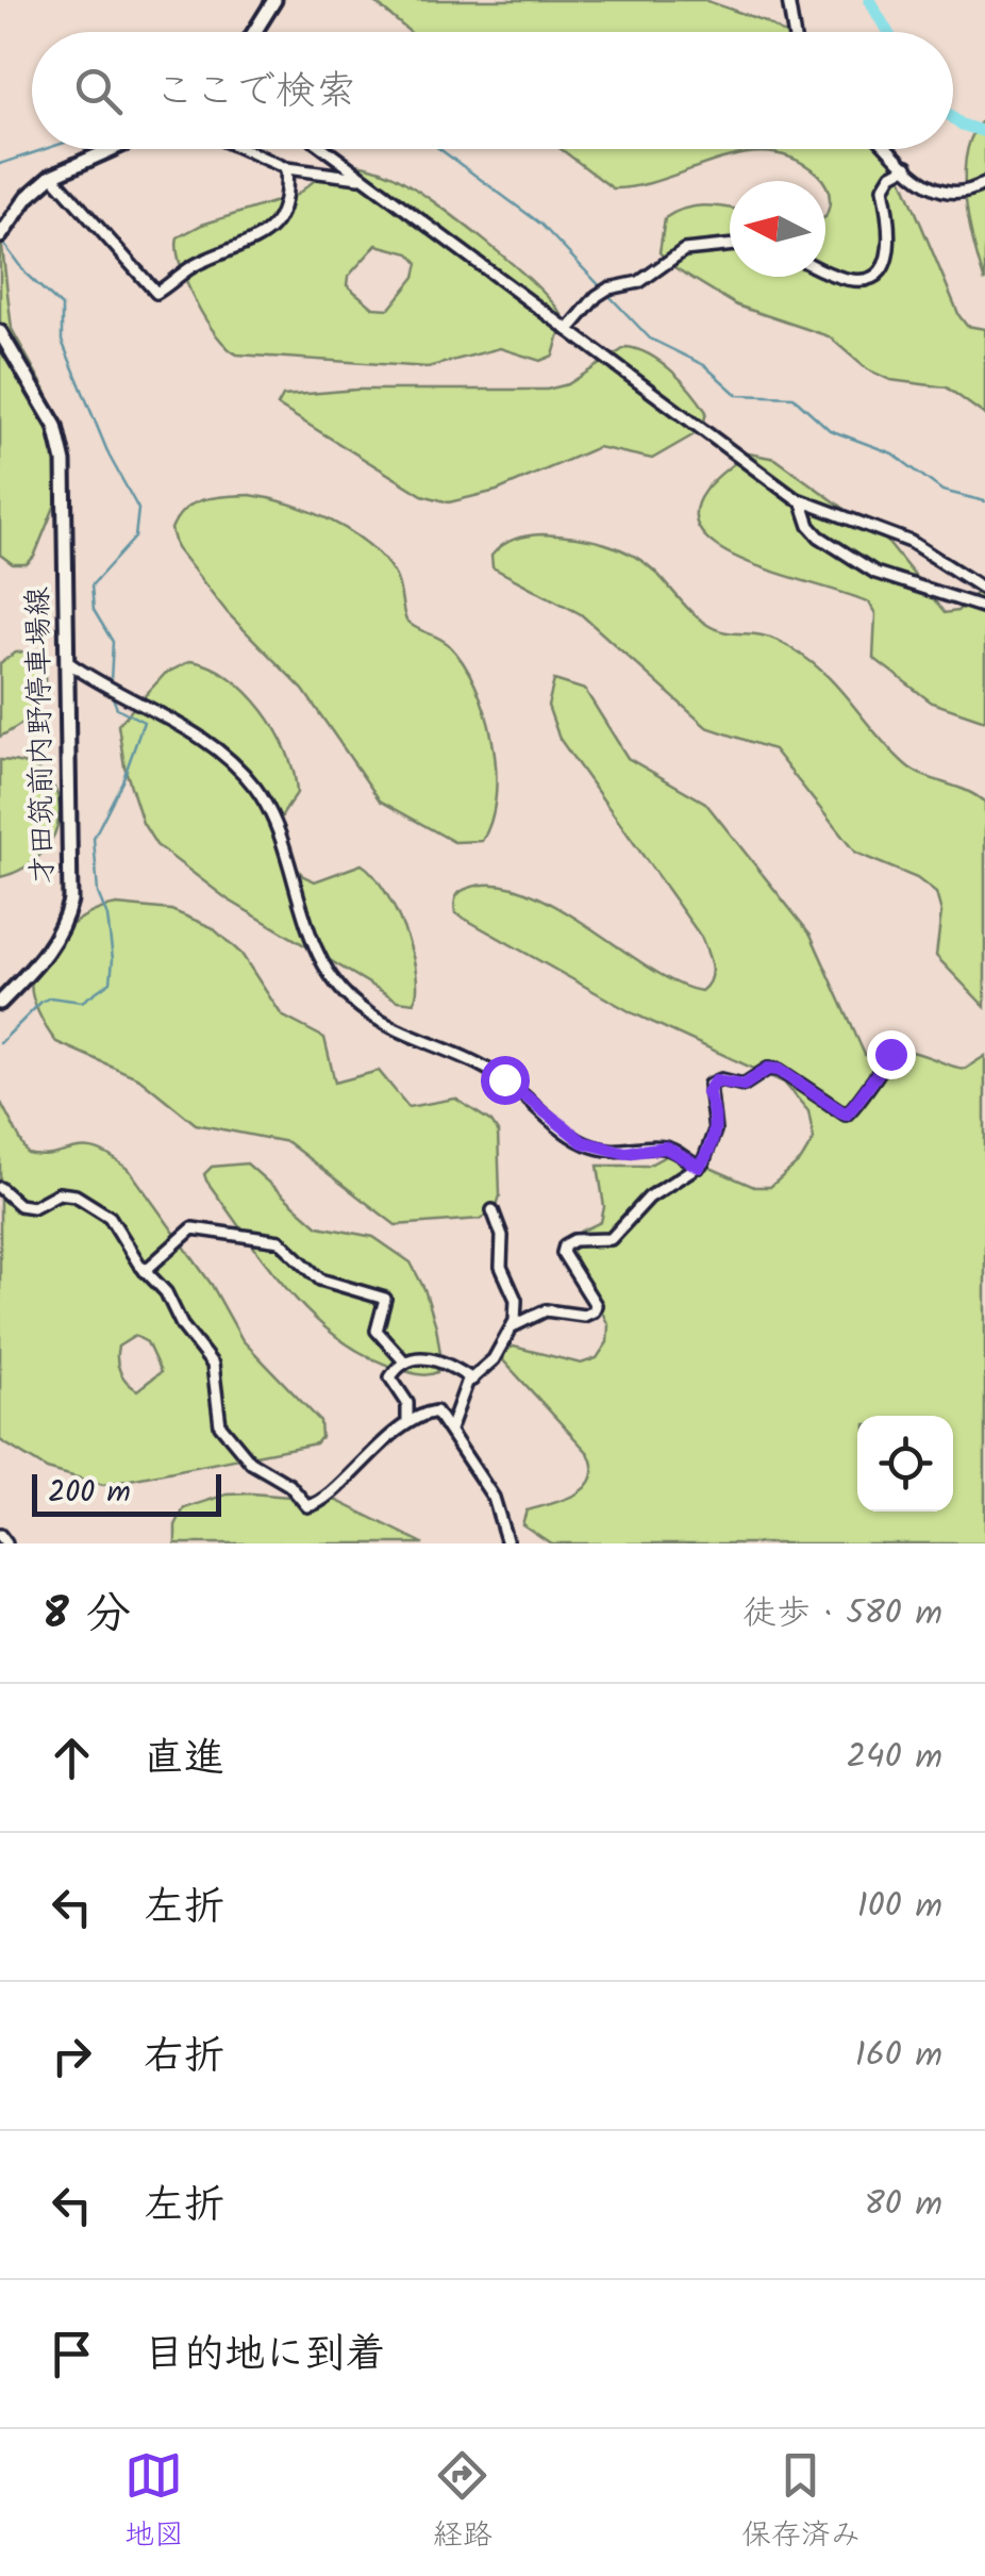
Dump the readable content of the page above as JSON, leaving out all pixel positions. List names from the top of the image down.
{
  "streets": {
    "main road": ["才田筑前内野停車場線"]
  },
  "scale_bar": "200 m",
  "north": "left",
  "page": {
    "search": "ここで検索",
    "scale": "200 m",
    "heading": ["8 分", "徒歩 · 580 m"],
    "list": [
      ["直進", "240 m"],
      ["左折", "100 m"],
      ["右折", "160 m"],
      ["左折", "80 m"],
      "目的地に到着"
    ],
    "nav": ["地図", "経路", "保存済み"]
  }
}
